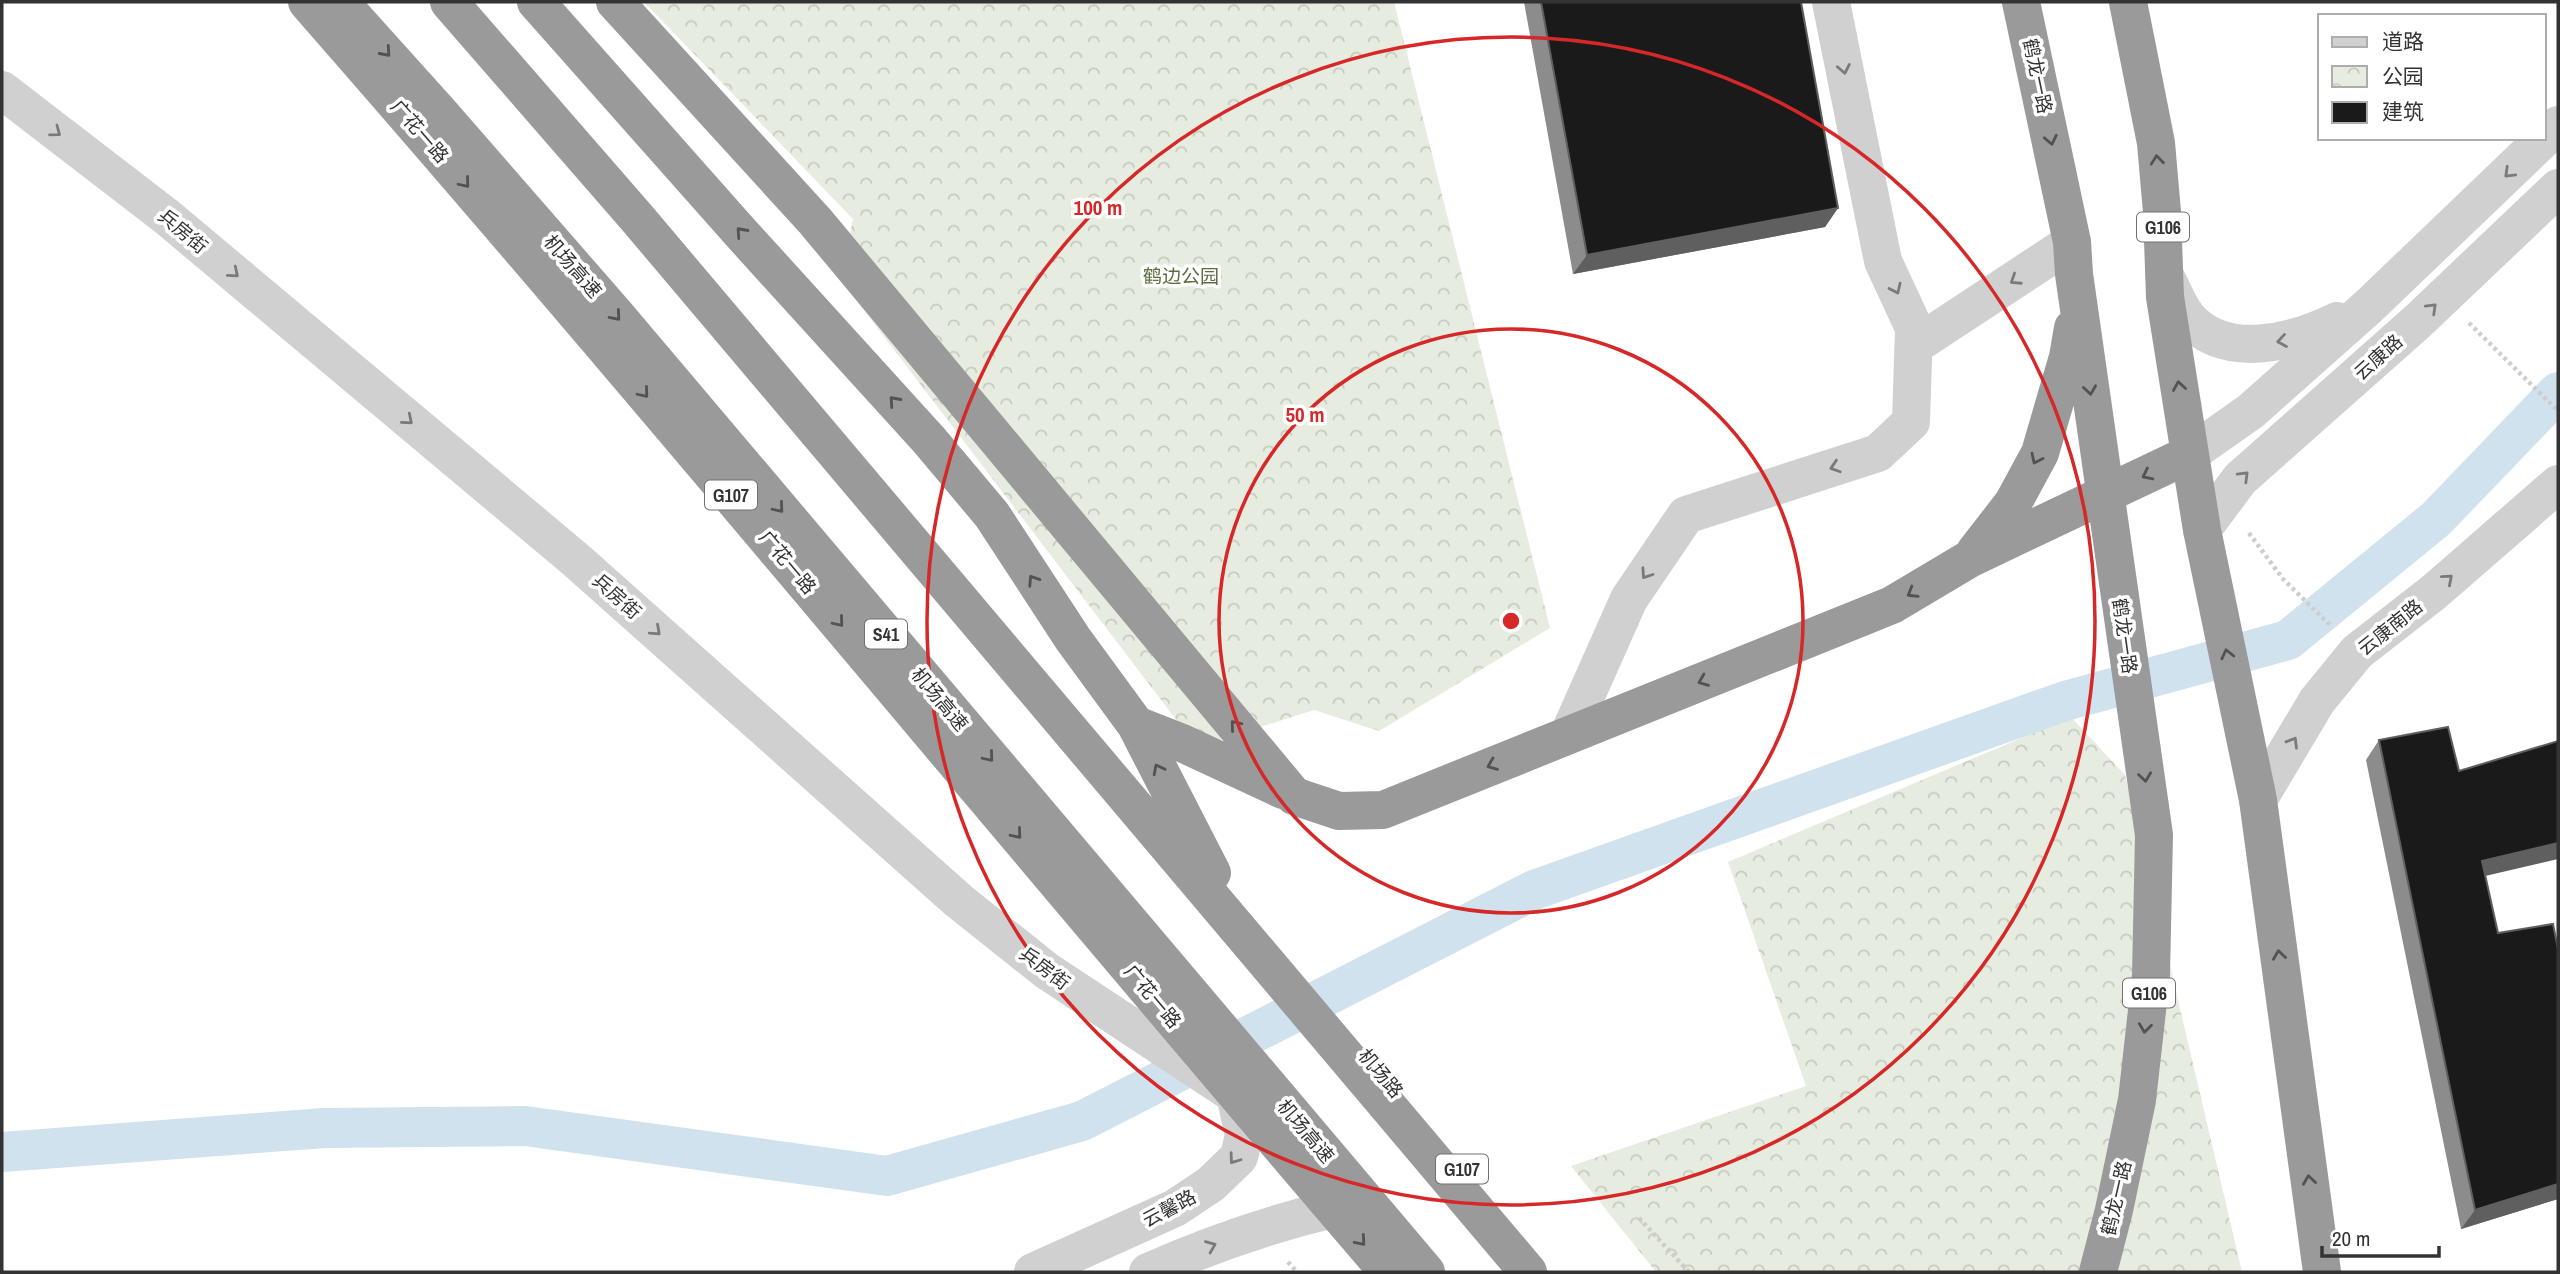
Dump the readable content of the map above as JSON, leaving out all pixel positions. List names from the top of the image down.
{
  "streets": {
    "highway": [
      "鹤龙一路",
      "广花一路",
      "G106",
      "机场高速",
      "G107",
      "S41",
      "机场路"
    ],
    "street": [
      "兵房街",
      "云康路",
      "云康南路",
      "云馨路"
    ]
  },
  "crossings": [
    ["鹤龙一路", "G106"],
    ["广花一路", "兵房街"],
    ["广花一路", "G107"],
    ["广花一路", "云馨路"],
    ["G106", "云康路"],
    ["G106", "云康南路"],
    ["兵房街", "G107"],
    ["兵房街", "云馨路"],
    ["G107", "机场路"],
    ["G107", "云馨路"]
  ],
  "one_way": ["兵房街"],
  "parks": ["鹤边公园"],
  "legend": ["道路", "公园", "建筑"],
  "scale_bar": "20 m",
  "rings": ["100 m", "50 m"]
}
